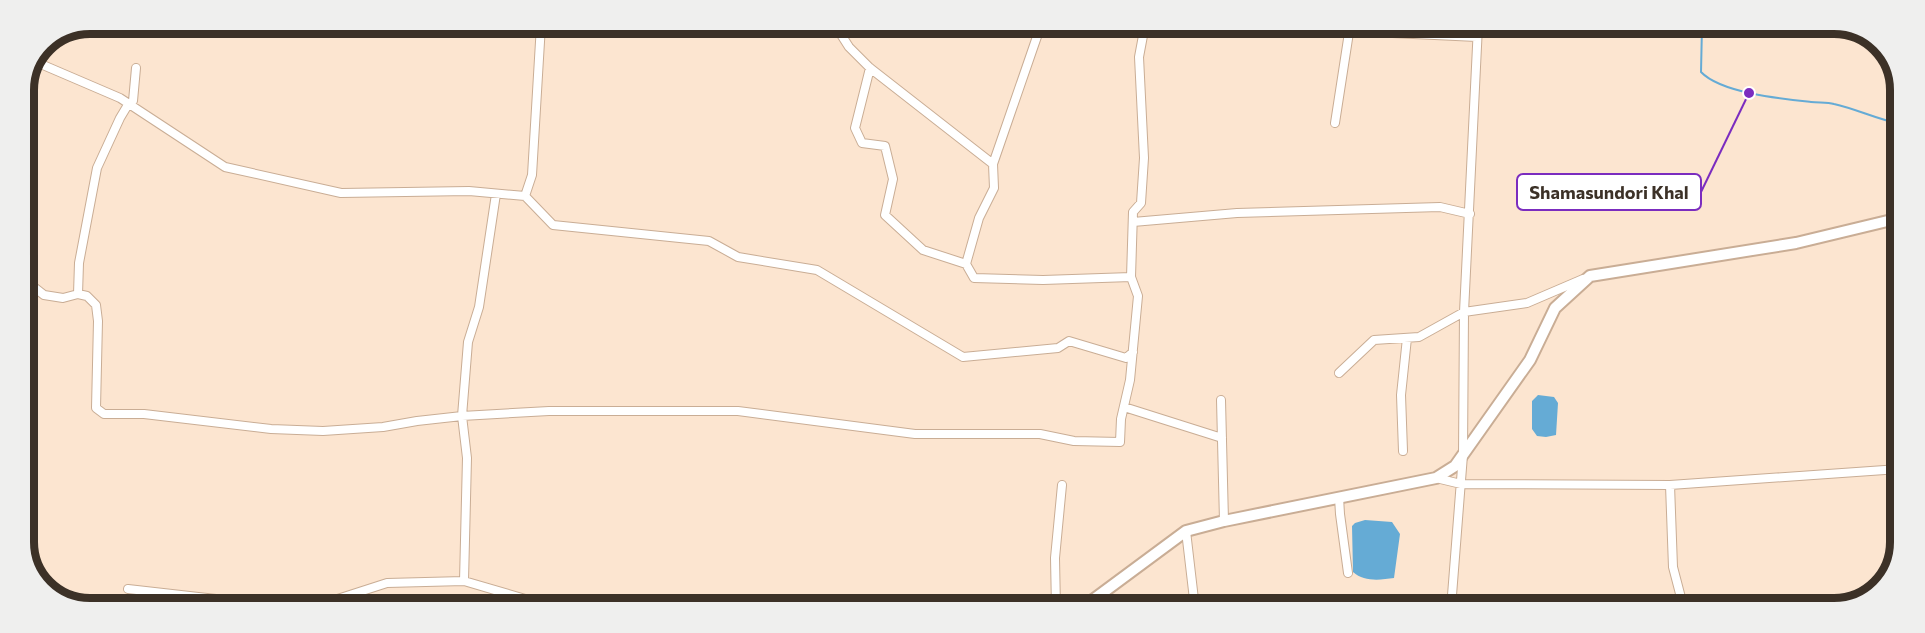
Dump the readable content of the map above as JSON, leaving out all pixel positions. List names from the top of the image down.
{
  "places": ["Shamasundori Khal"]
}
